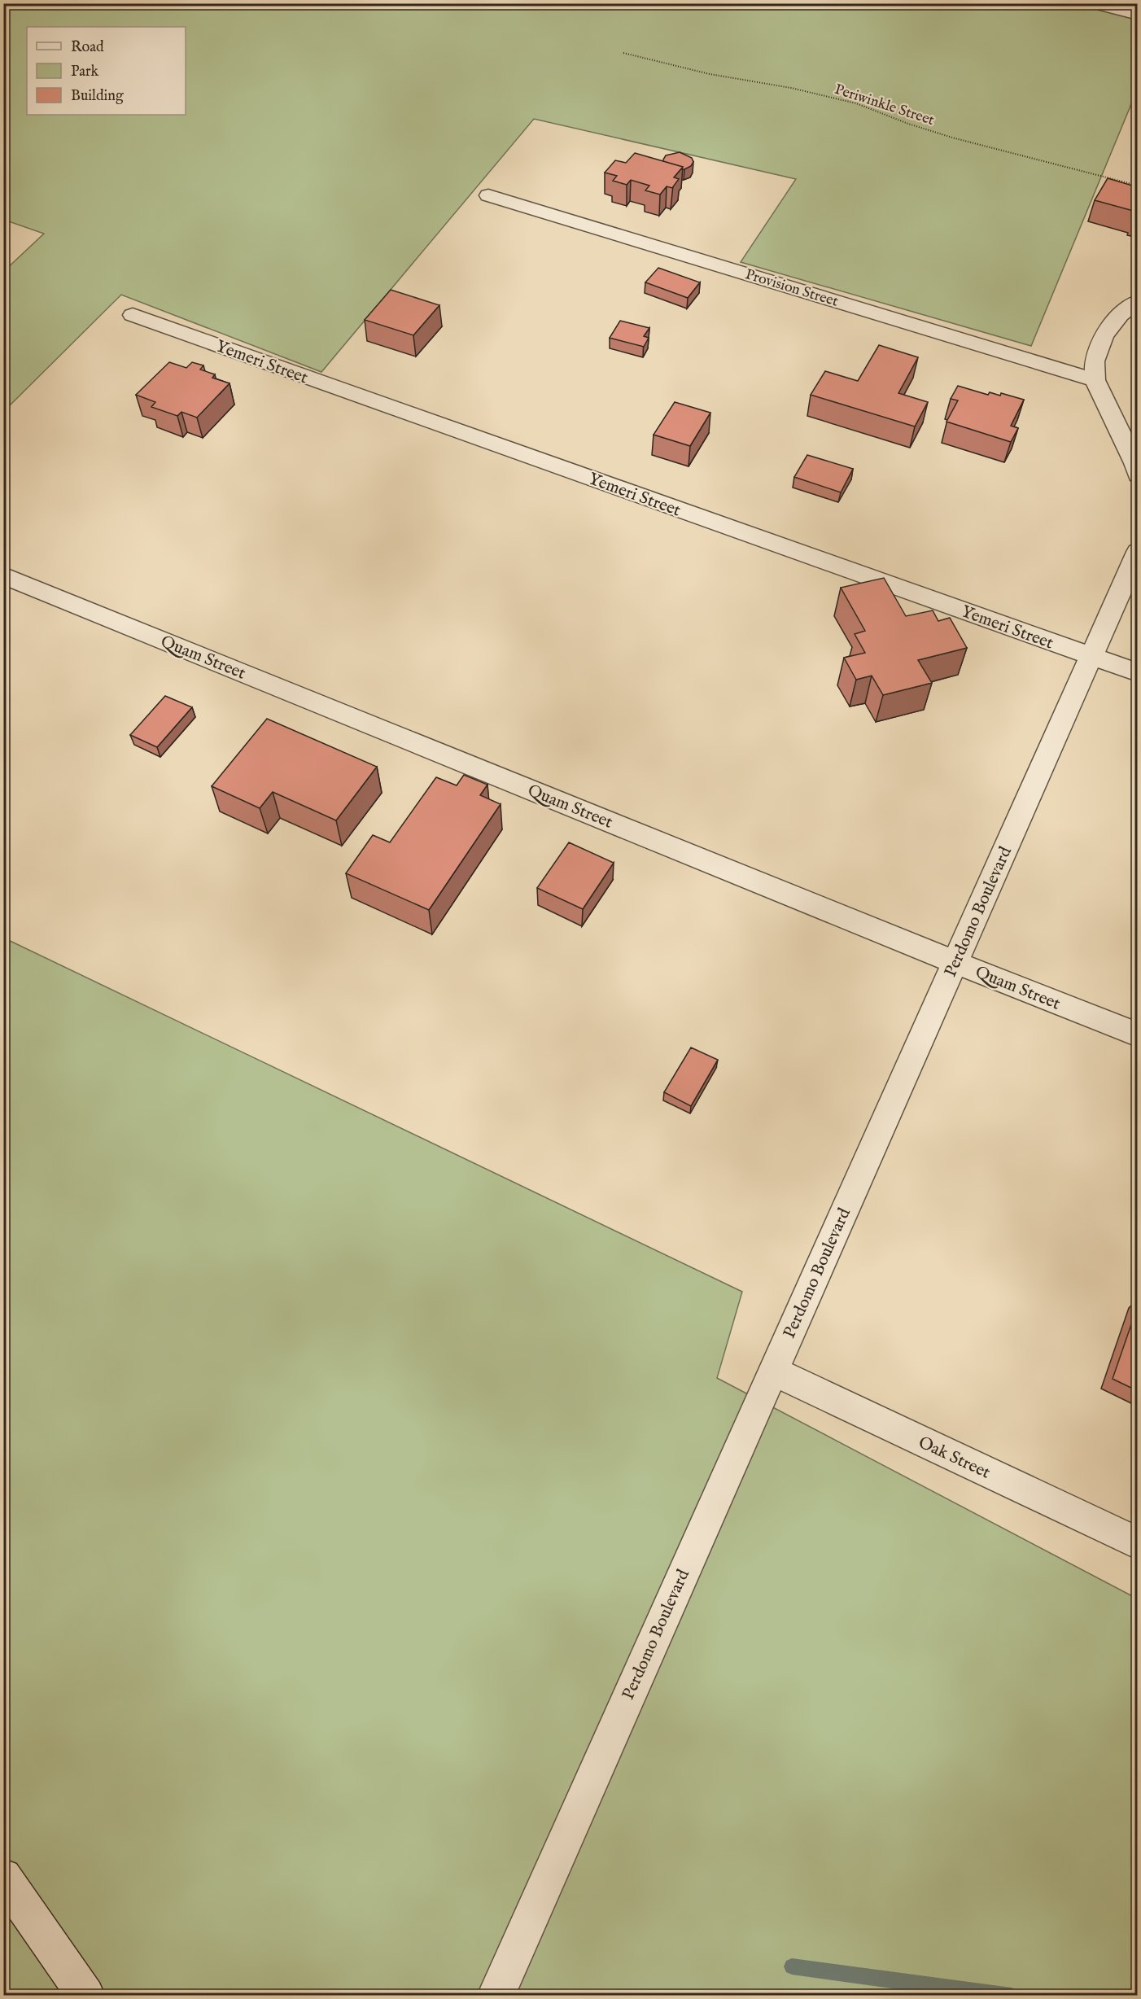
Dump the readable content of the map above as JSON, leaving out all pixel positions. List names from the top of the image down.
{
  "streets": {
    "street": [
      "Provision Street",
      "Yemeri Street",
      "Quam Street",
      "Perdomo Boulevard",
      "Oak Street"
    ],
    "path": ["Periwinkle Street"]
  },
  "crossings": [
    ["Yemeri Street", "Perdomo Boulevard"],
    ["Quam Street", "Perdomo Boulevard"],
    ["Perdomo Boulevard", "Oak Street"]
  ],
  "legend": ["Road", "Park", "Building"]
}
